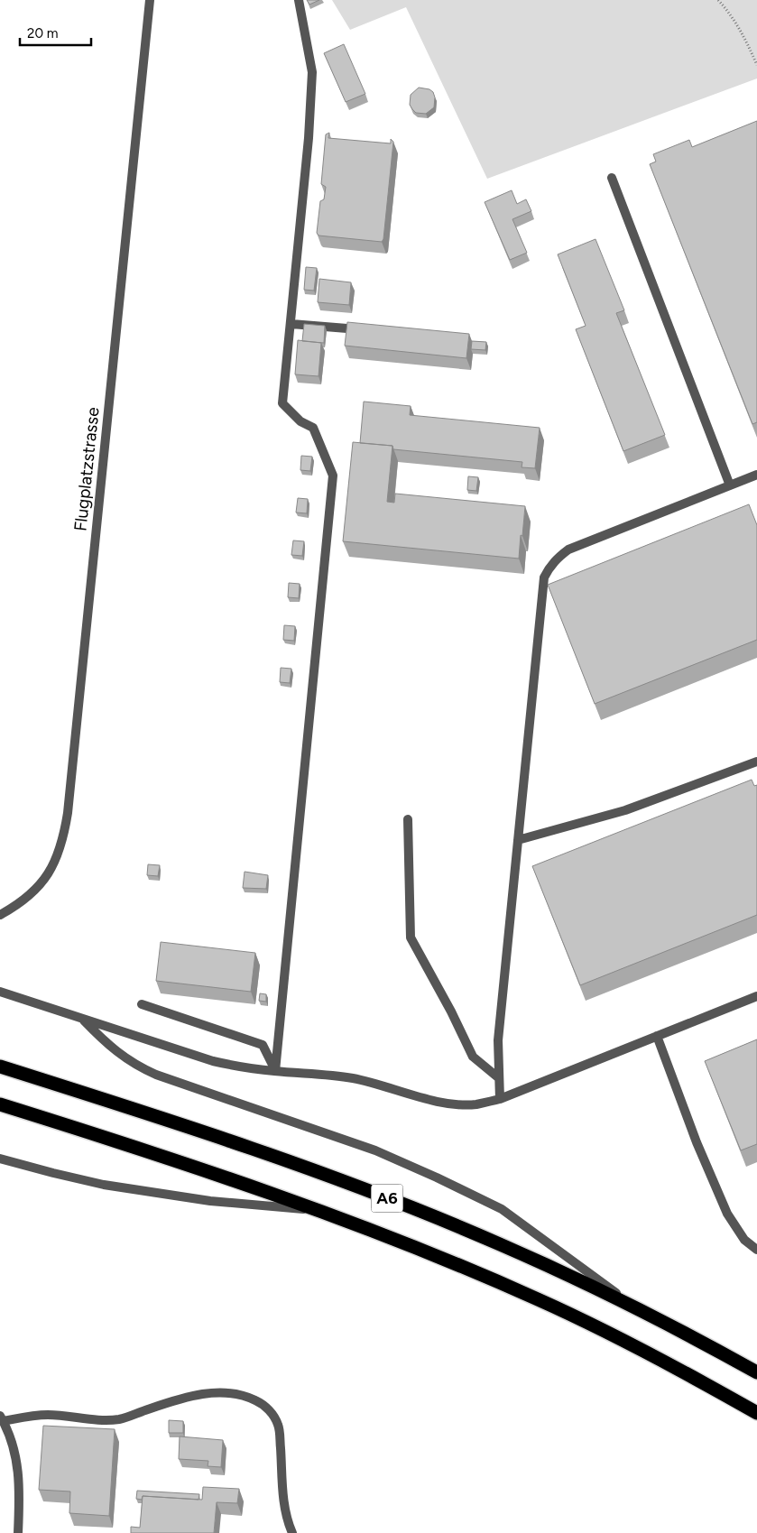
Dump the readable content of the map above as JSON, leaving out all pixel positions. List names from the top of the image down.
{
  "streets": {
    "highway": ["A6"],
    "street": ["Flugplatzstrasse"]
  },
  "scale_bar": "20 m"
}
